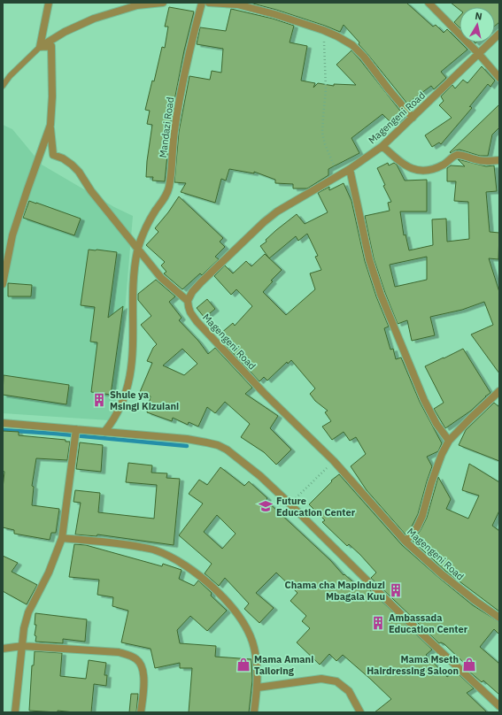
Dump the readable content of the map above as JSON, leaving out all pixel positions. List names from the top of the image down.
{
  "streets": {
    "street": ["Magengeni Road", "Mandazi Road"]
  },
  "places": {
    "building": ["Shule ya Msingi Kizuiani", "Chama cha Mapinduzi Mbagala Kuu", "Ambassada Education Center"],
    "school or university": ["Future Education Center"],
    "shop": ["Mama Amani Tailoring", "Mama Mseth Hairdressing Saloon"]
  },
  "north": "top"
}
